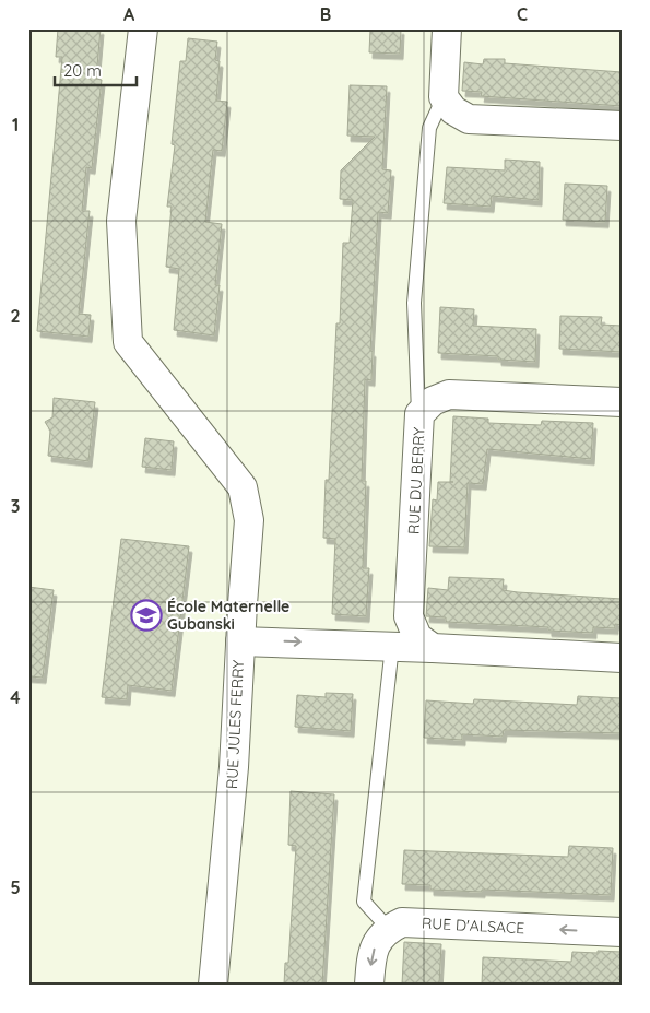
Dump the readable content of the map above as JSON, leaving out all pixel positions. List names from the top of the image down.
{
  "streets": {
    "street": ["RUE DU BERRY", "RUE JULES FERRY", "RUE D'ALSACE"]
  },
  "one_way": ["RUE D'ALSACE"],
  "places": {
    "school or university": ["École Maternelle Gubanski"]
  },
  "scale_bar": "20 m",
  "grid": {
    "columns": ["A", "B", "C"],
    "rows": [
      "1",
      "2",
      "3",
      "4",
      "5"
    ]
  }
}
